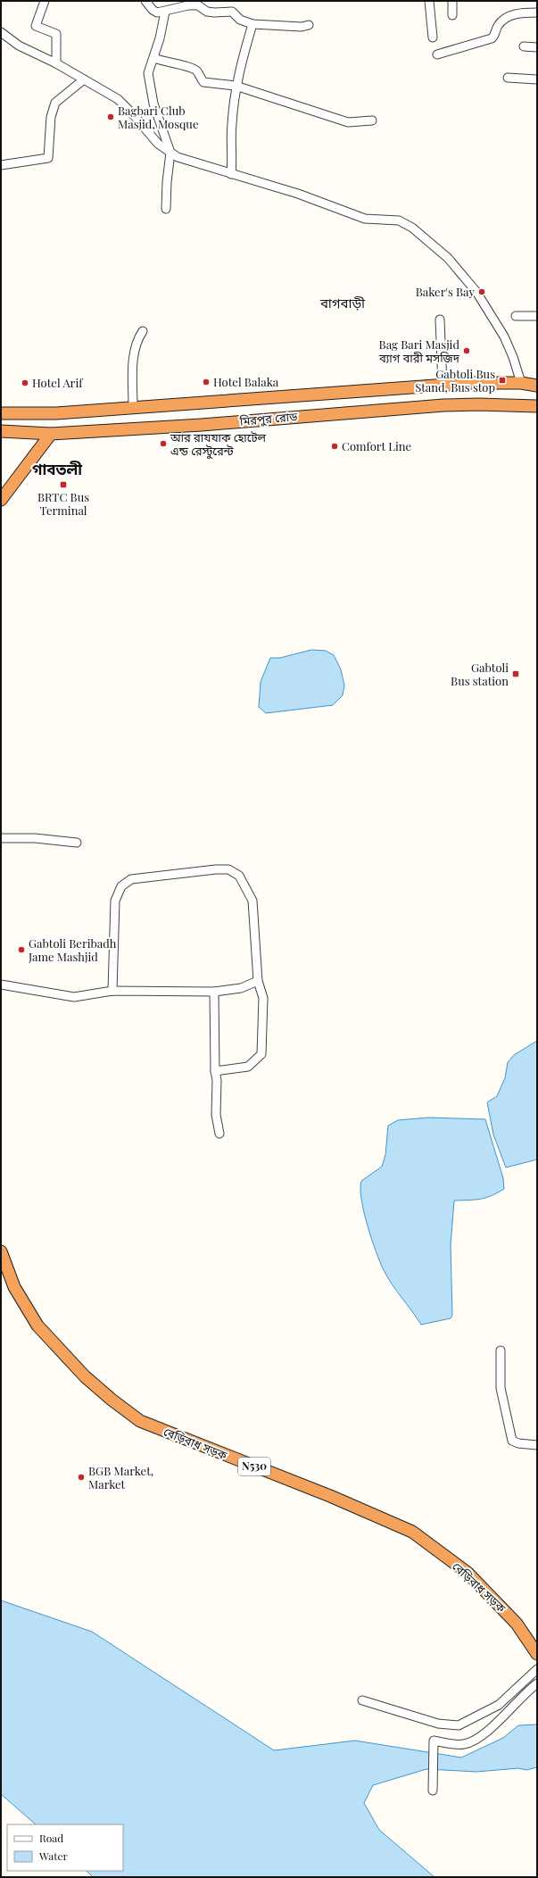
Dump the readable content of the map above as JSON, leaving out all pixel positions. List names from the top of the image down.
{
  "streets": {
    "highway": ["মিরপুর রোড", "বেড়িবাধ সড়ক", "N530"]
  },
  "districts": ["বাগবাড়ী", "গাবতলী"],
  "places": {
    "other": [
      "Bagbari Club Masjid, Mosque",
      "Baker's Bay",
      "Bag Bari Masjid ব্যাগ বারী মসজিদ",
      "Hotel Balaka",
      "Hotel Arif",
      "আর রাযযাক হোটেল এন্ড রেস্টুরেন্ট",
      "Comfort Line",
      "Gabtoli Beribadh Jame Mashjid",
      "BGB Market, Market"
    ],
    "transit": ["Gabtoli Bus Stand, Bus stop", "BRTC Bus Terminal", "Gabtoli Bus station"]
  },
  "legend": ["Road", "Water"]
}
